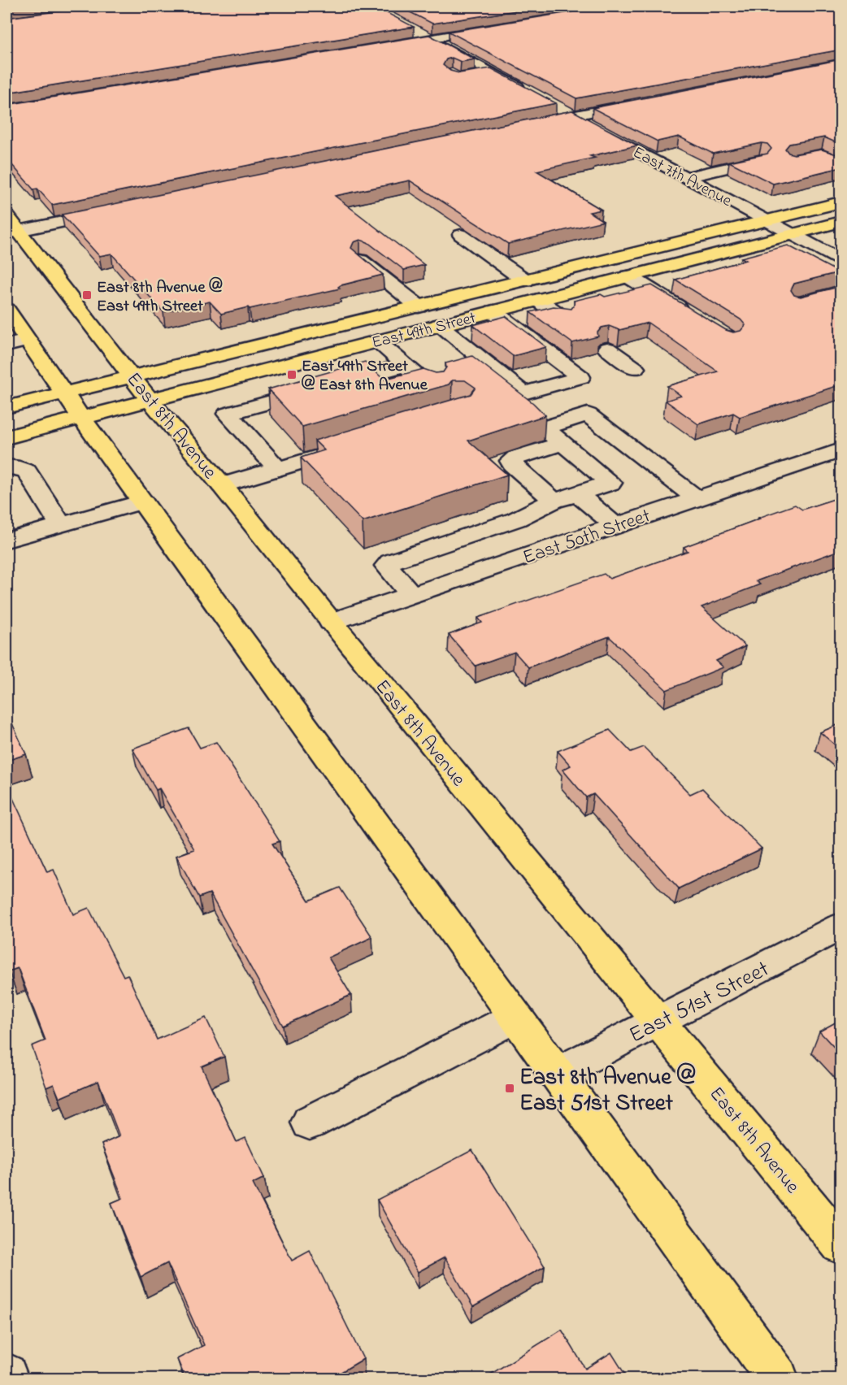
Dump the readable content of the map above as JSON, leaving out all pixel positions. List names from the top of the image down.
{
  "streets": {
    "main road": ["East 49th Street", "East 8th Avenue"],
    "street": ["East 7th Avenue", "East 50th Street", "East 51st Street"]
  },
  "crossings": [
    ["East 7th Avenue", "East 49th Street"],
    ["East 49th Street", "East 8th Avenue"],
    ["East 8th Avenue", "East 50th Street"],
    ["East 8th Avenue", "East 51st Street"]
  ],
  "places": {
    "transit": ["East 8th Avenue @ East 49th Street", "East 49th Street @ East 8th Avenue", "East 8th Avenue @ East 51st Street"]
  }
}
